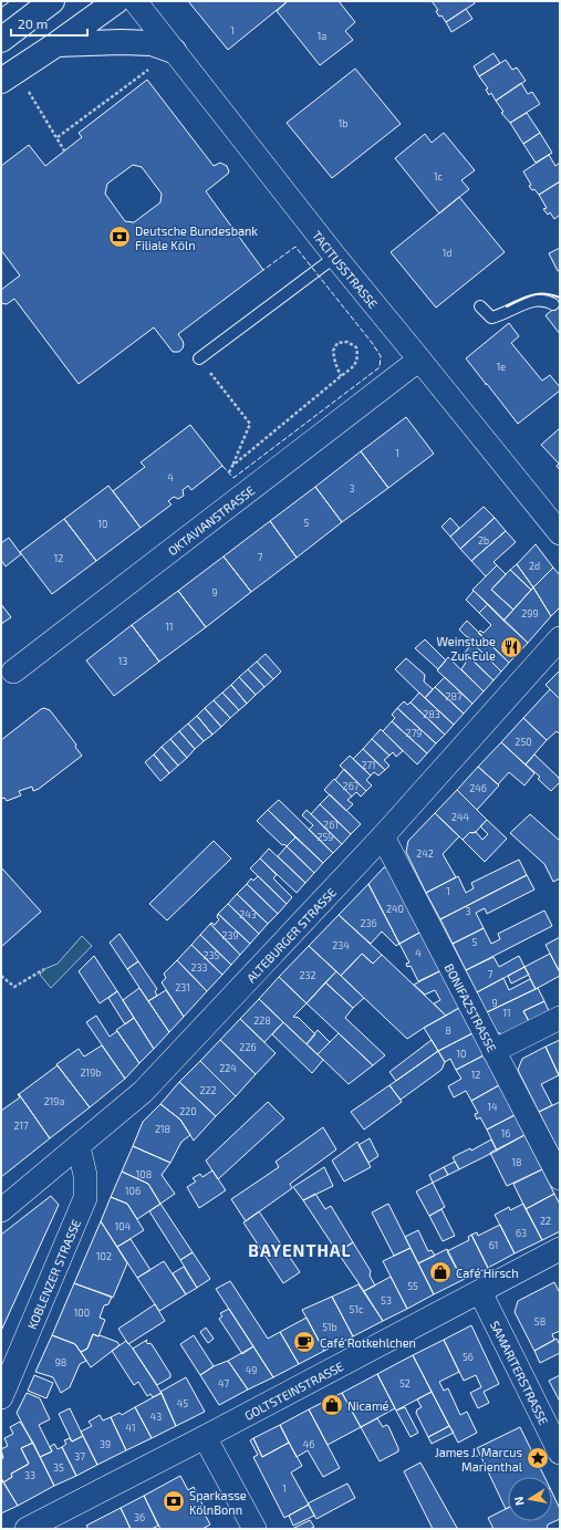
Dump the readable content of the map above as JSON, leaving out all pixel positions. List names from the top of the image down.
{
  "streets": {
    "street": [
      "TACITUSSTRASSE",
      "OKTAVIANSTRASSE",
      "ALTEBURGER STRASSE",
      "BONIFAZSTRASSE",
      "KOBLENZER STRASSE",
      "SAMARITERSTRASSE",
      "GOLTSTEINSTRASSE"
    ]
  },
  "crossings": [
    ["TACITUSSTRASSE", "OKTAVIANSTRASSE"],
    ["ALTEBURGER STRASSE", "BONIFAZSTRASSE"],
    ["ALTEBURGER STRASSE", "KOBLENZER STRASSE"],
    ["SAMARITERSTRASSE", "GOLTSTEINSTRASSE"]
  ],
  "districts": ["BAYENTHAL"],
  "places": {
    "bank": ["Deutsche Bundesbank Filiale Köln", "Sparkasse KölnBonn"],
    "restaurant": ["Weinstube Zur Eule"],
    "shop": ["Café Hirsch", "Nicamé"],
    "cafe": ["Café Rotkehlchen"],
    "place": ["James J. Marcus Marienthal"]
  },
  "house_numbers": [
    "1",
    "1a",
    "1b",
    "1c",
    "1d",
    "1e",
    "1",
    "4",
    "3",
    "5",
    "10",
    "2b",
    "7",
    "12",
    "2d",
    "9",
    "299",
    "11",
    "13",
    "287",
    "283",
    "279",
    "250",
    "271",
    "267",
    "246",
    "244",
    "261",
    "259",
    "242",
    "1",
    "240",
    "3",
    "243",
    "236",
    "239",
    "5",
    "234",
    "4",
    "235",
    "233",
    "7",
    "232",
    "231",
    "9",
    "11",
    "228",
    "8",
    "226",
    "10",
    "224",
    "219b",
    "12",
    "222",
    "219a",
    "14",
    "220",
    "217",
    "218",
    "16",
    "18",
    "108",
    "106",
    "22",
    "104",
    "63",
    "61",
    "102",
    "55",
    "53",
    "51c",
    "100",
    "58",
    "51b",
    "56",
    "98",
    "49",
    "47",
    "52",
    "45",
    "43",
    "41",
    "39",
    "46",
    "37",
    "35",
    "33",
    "1",
    "36"
  ],
  "scale_bar": "20 m",
  "north": "left"
}
